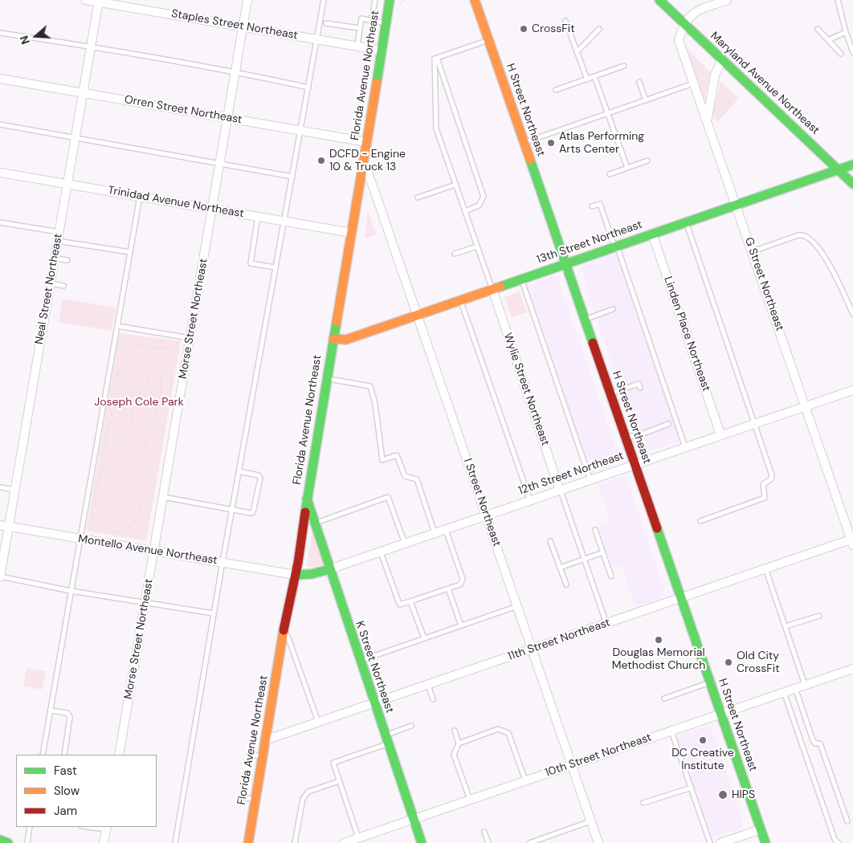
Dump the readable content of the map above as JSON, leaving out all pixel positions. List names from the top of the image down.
{
  "streets": {
    "main road": [
      "Florida Avenue Northeast",
      "Maryland Avenue Northeast",
      "H Street Northeast",
      "13th Street Northeast",
      "12th Street Northeast",
      "K Street Northeast"
    ],
    "street": [
      "Staples Street Northeast",
      "Orren Street Northeast",
      "Trinidad Avenue Northeast",
      "G Street Northeast",
      "Neal Street Northeast",
      "Morse Street Northeast",
      "Linden Place Northeast",
      "Wylie Street Northeast",
      "I Street Northeast",
      "Montello Avenue Northeast",
      "11th Street Northeast",
      "10th Street Northeast"
    ]
  },
  "crossings": [
    ["Staples Street Northeast", "Florida Avenue Northeast"],
    ["Staples Street Northeast", "Neal Street Northeast"],
    ["Staples Street Northeast", "Morse Street Northeast"],
    ["Florida Avenue Northeast", "Orren Street Northeast"],
    ["Florida Avenue Northeast", "Trinidad Avenue Northeast"],
    ["Florida Avenue Northeast", "13th Street Northeast"],
    ["Florida Avenue Northeast", "12th Street Northeast"],
    ["Florida Avenue Northeast", "I Street Northeast"],
    ["Florida Avenue Northeast", "Montello Avenue Northeast"],
    ["Florida Avenue Northeast", "11th Street Northeast"],
    ["Florida Avenue Northeast", "K Street Northeast"],
    ["Maryland Avenue Northeast", "13th Street Northeast"],
    ["Maryland Avenue Northeast", "G Street Northeast"],
    ["Orren Street Northeast", "Neal Street Northeast"],
    ["Orren Street Northeast", "Morse Street Northeast"],
    ["H Street Northeast", "13th Street Northeast"],
    ["H Street Northeast", "12th Street Northeast"],
    ["H Street Northeast", "11th Street Northeast"],
    ["H Street Northeast", "10th Street Northeast"],
    ["Trinidad Avenue Northeast", "Neal Street Northeast"],
    ["Trinidad Avenue Northeast", "Morse Street Northeast"],
    ["13th Street Northeast", "G Street Northeast"],
    ["13th Street Northeast", "Linden Place Northeast"],
    ["13th Street Northeast", "Wylie Street Northeast"],
    ["13th Street Northeast", "I Street Northeast"],
    ["G Street Northeast", "12th Street Northeast"],
    ["G Street Northeast", "11th Street Northeast"],
    ["Neal Street Northeast", "Montello Avenue Northeast"],
    ["Morse Street Northeast", "Montello Avenue Northeast"],
    ["Linden Place Northeast", "12th Street Northeast"],
    ["Wylie Street Northeast", "12th Street Northeast"],
    ["12th Street Northeast", "I Street Northeast"],
    ["12th Street Northeast", "Montello Avenue Northeast"],
    ["12th Street Northeast", "K Street Northeast"],
    ["I Street Northeast", "11th Street Northeast"],
    ["I Street Northeast", "10th Street Northeast"],
    ["11th Street Northeast", "K Street Northeast"],
    ["K Street Northeast", "10th Street Northeast"]
  ],
  "parks": ["Joseph Cole Park"],
  "places": [
    "CrossFit",
    "Atlas Performing Arts Center",
    "DCFD - Engine 10 & Truck 13",
    "Douglas Memorial Methodist Church",
    "Old City CrossFit",
    "DC Creative Institute",
    "HIPS"
  ],
  "legend": ["Fast", "Slow", "Jam"],
  "north": "left"
}
